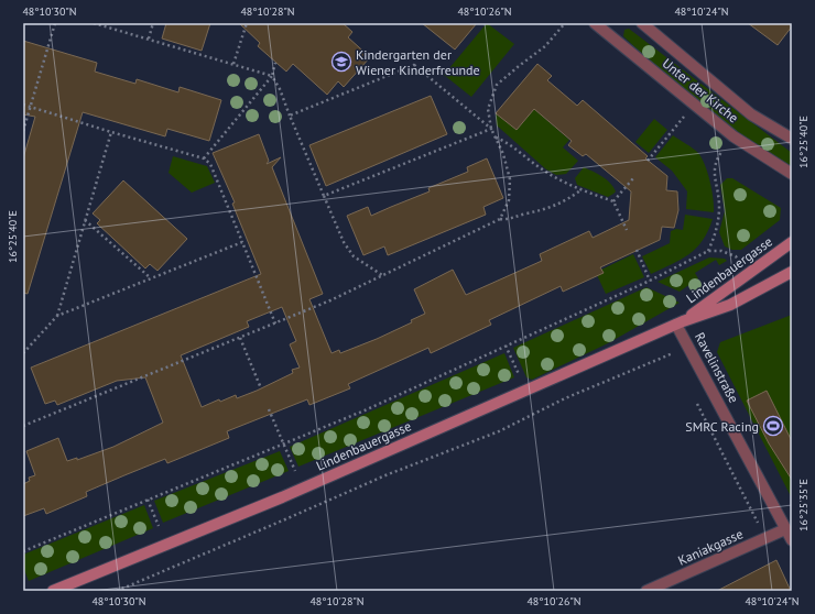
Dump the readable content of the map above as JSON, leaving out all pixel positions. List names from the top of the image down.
{
  "streets": {
    "main road": ["Lindenbauergasse"],
    "street": ["Unter der Kirche", "Ravelinstraße", "Kaniakgasse"]
  },
  "crossings": [
    ["Lindenbauergasse", "Ravelinstraße"],
    ["Ravelinstraße", "Kaniakgasse"]
  ],
  "places": {
    "school or university": ["Kindergarten der Wiener Kinderfreunde"],
    "sports": ["SMRC Racing"]
  },
  "coordinates": [
    "48°10'30\"N",
    "48°10'28\"N",
    "48°10'26\"N",
    "48°10'24\"N",
    "16°25'40\"E",
    "16°25'35\"E"
  ]
}
